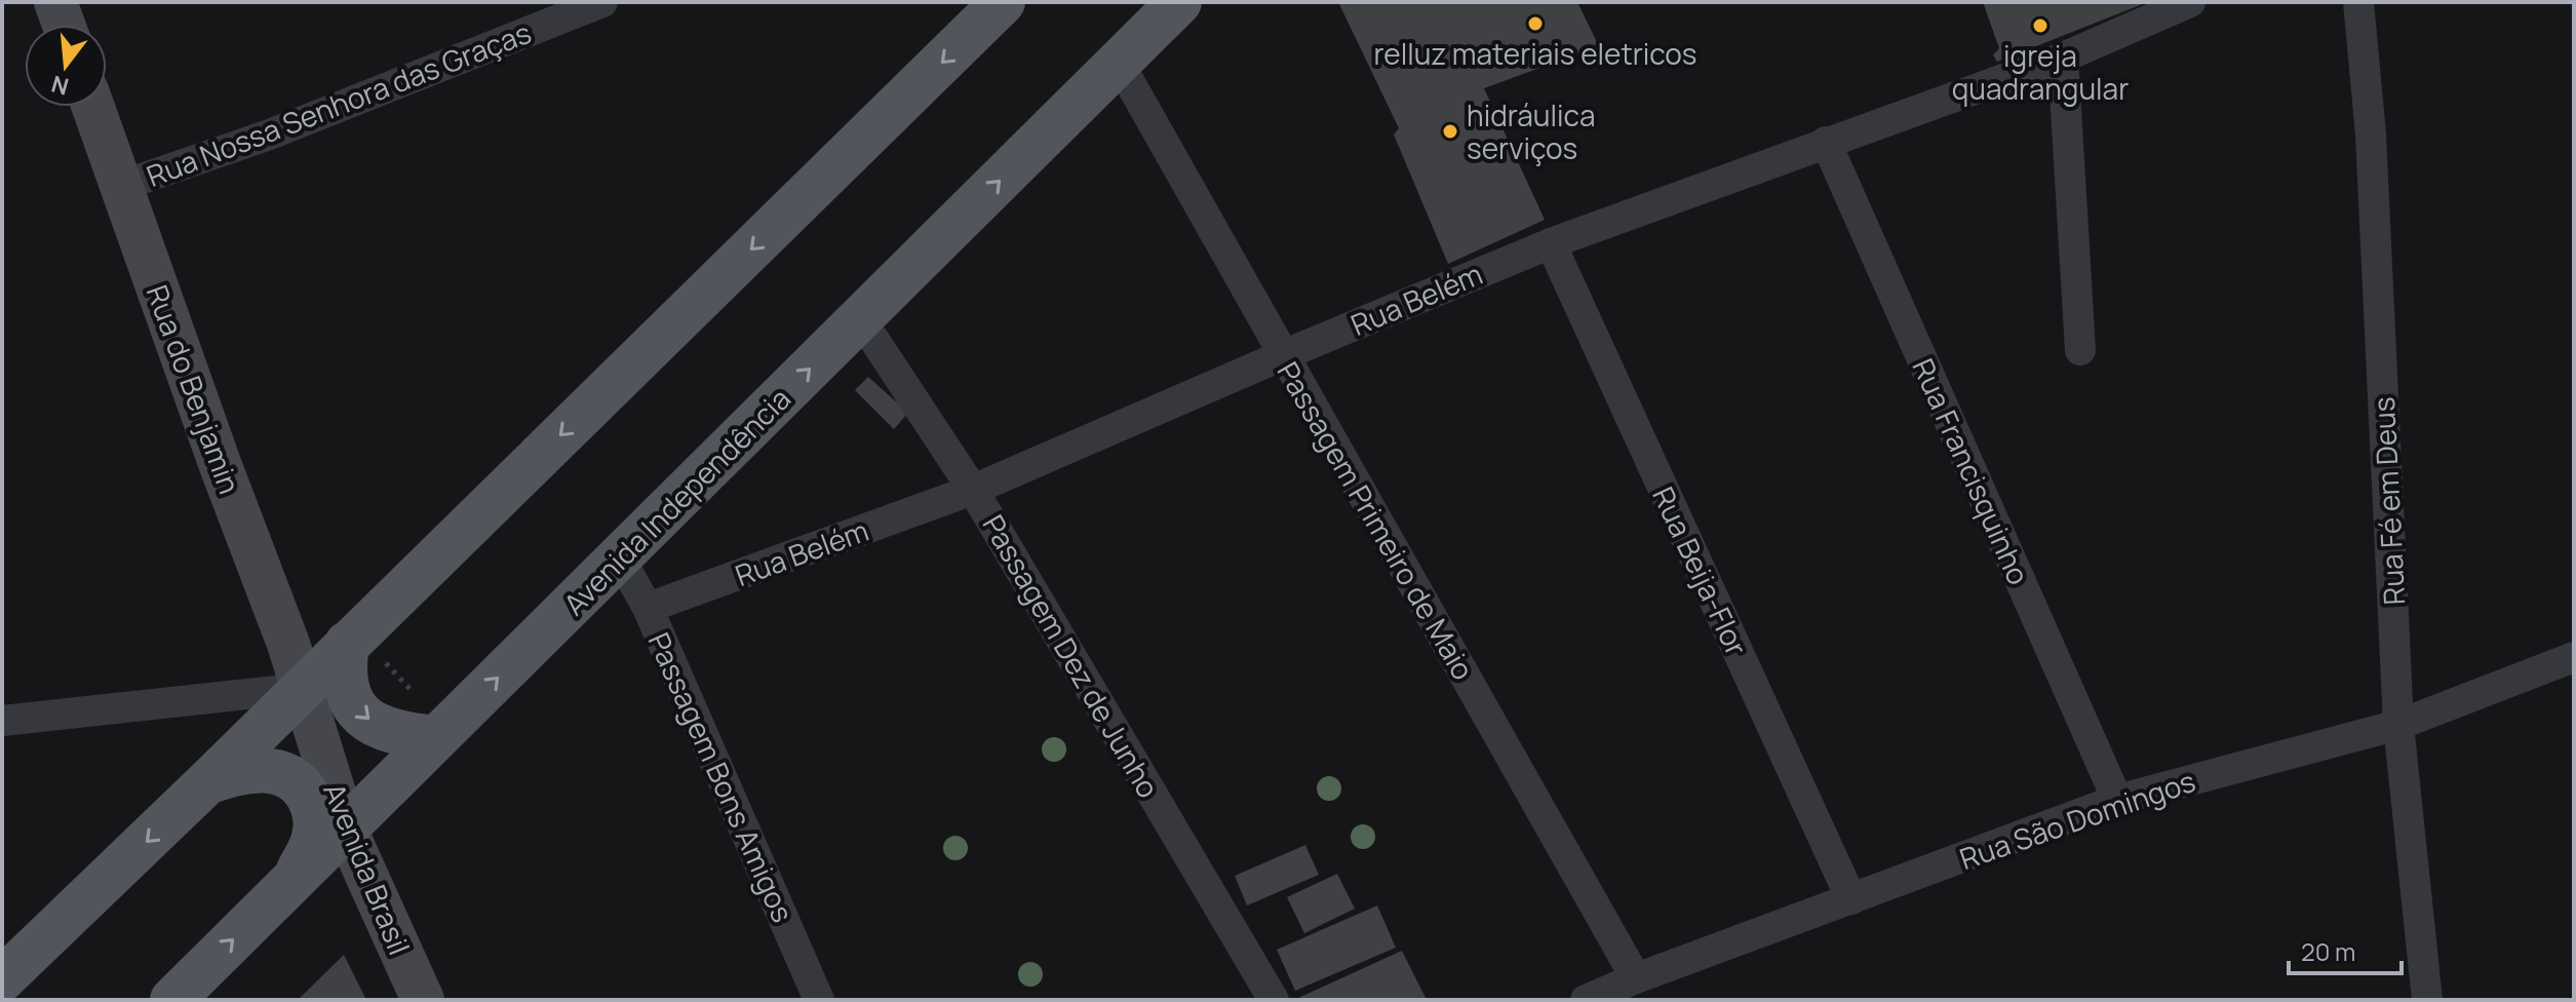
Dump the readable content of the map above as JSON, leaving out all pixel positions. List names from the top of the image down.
{
  "streets": {
    "main road": ["Rua do Benjamin", "Avenida Independência", "Avenida Brasil"],
    "street": [
      "Rua Nossa Senhora das Graças",
      "Rua Belém",
      "Rua Francisquinho",
      "Rua Fé em Deus",
      "Passagem Primeiro de Maio",
      "Rua Beija-Flor",
      "Passagem Dez de Junho",
      "Passagem Bons Amigos",
      "Rua São Domingos"
    ]
  },
  "crossings": [
    ["Rua Nossa Senhora das Graças", "Rua do Benjamin"],
    ["Rua Belém", "Rua Francisquinho"],
    ["Rua Belém", "Passagem Primeiro de Maio"],
    ["Rua Belém", "Rua Beija-Flor"],
    ["Rua Belém", "Passagem Dez de Junho"],
    ["Rua Belém", "Passagem Bons Amigos"],
    ["Rua do Benjamin", "Avenida Brasil"],
    ["Rua Francisquinho", "Rua São Domingos"],
    ["Avenida Independência", "Passagem Primeiro de Maio"],
    ["Avenida Independência", "Passagem Dez de Junho"],
    ["Avenida Independência", "Passagem Bons Amigos"],
    ["Avenida Independência", "Avenida Brasil"],
    ["Rua Fé em Deus", "Rua São Domingos"],
    ["Passagem Primeiro de Maio", "Rua São Domingos"],
    ["Rua Beija-Flor", "Rua São Domingos"]
  ],
  "places": ["relluz materiais eletricos", "igreja quadrangular", "hidráulica serviços"],
  "scale_bar": "20 m",
  "north": "bottom"
}
